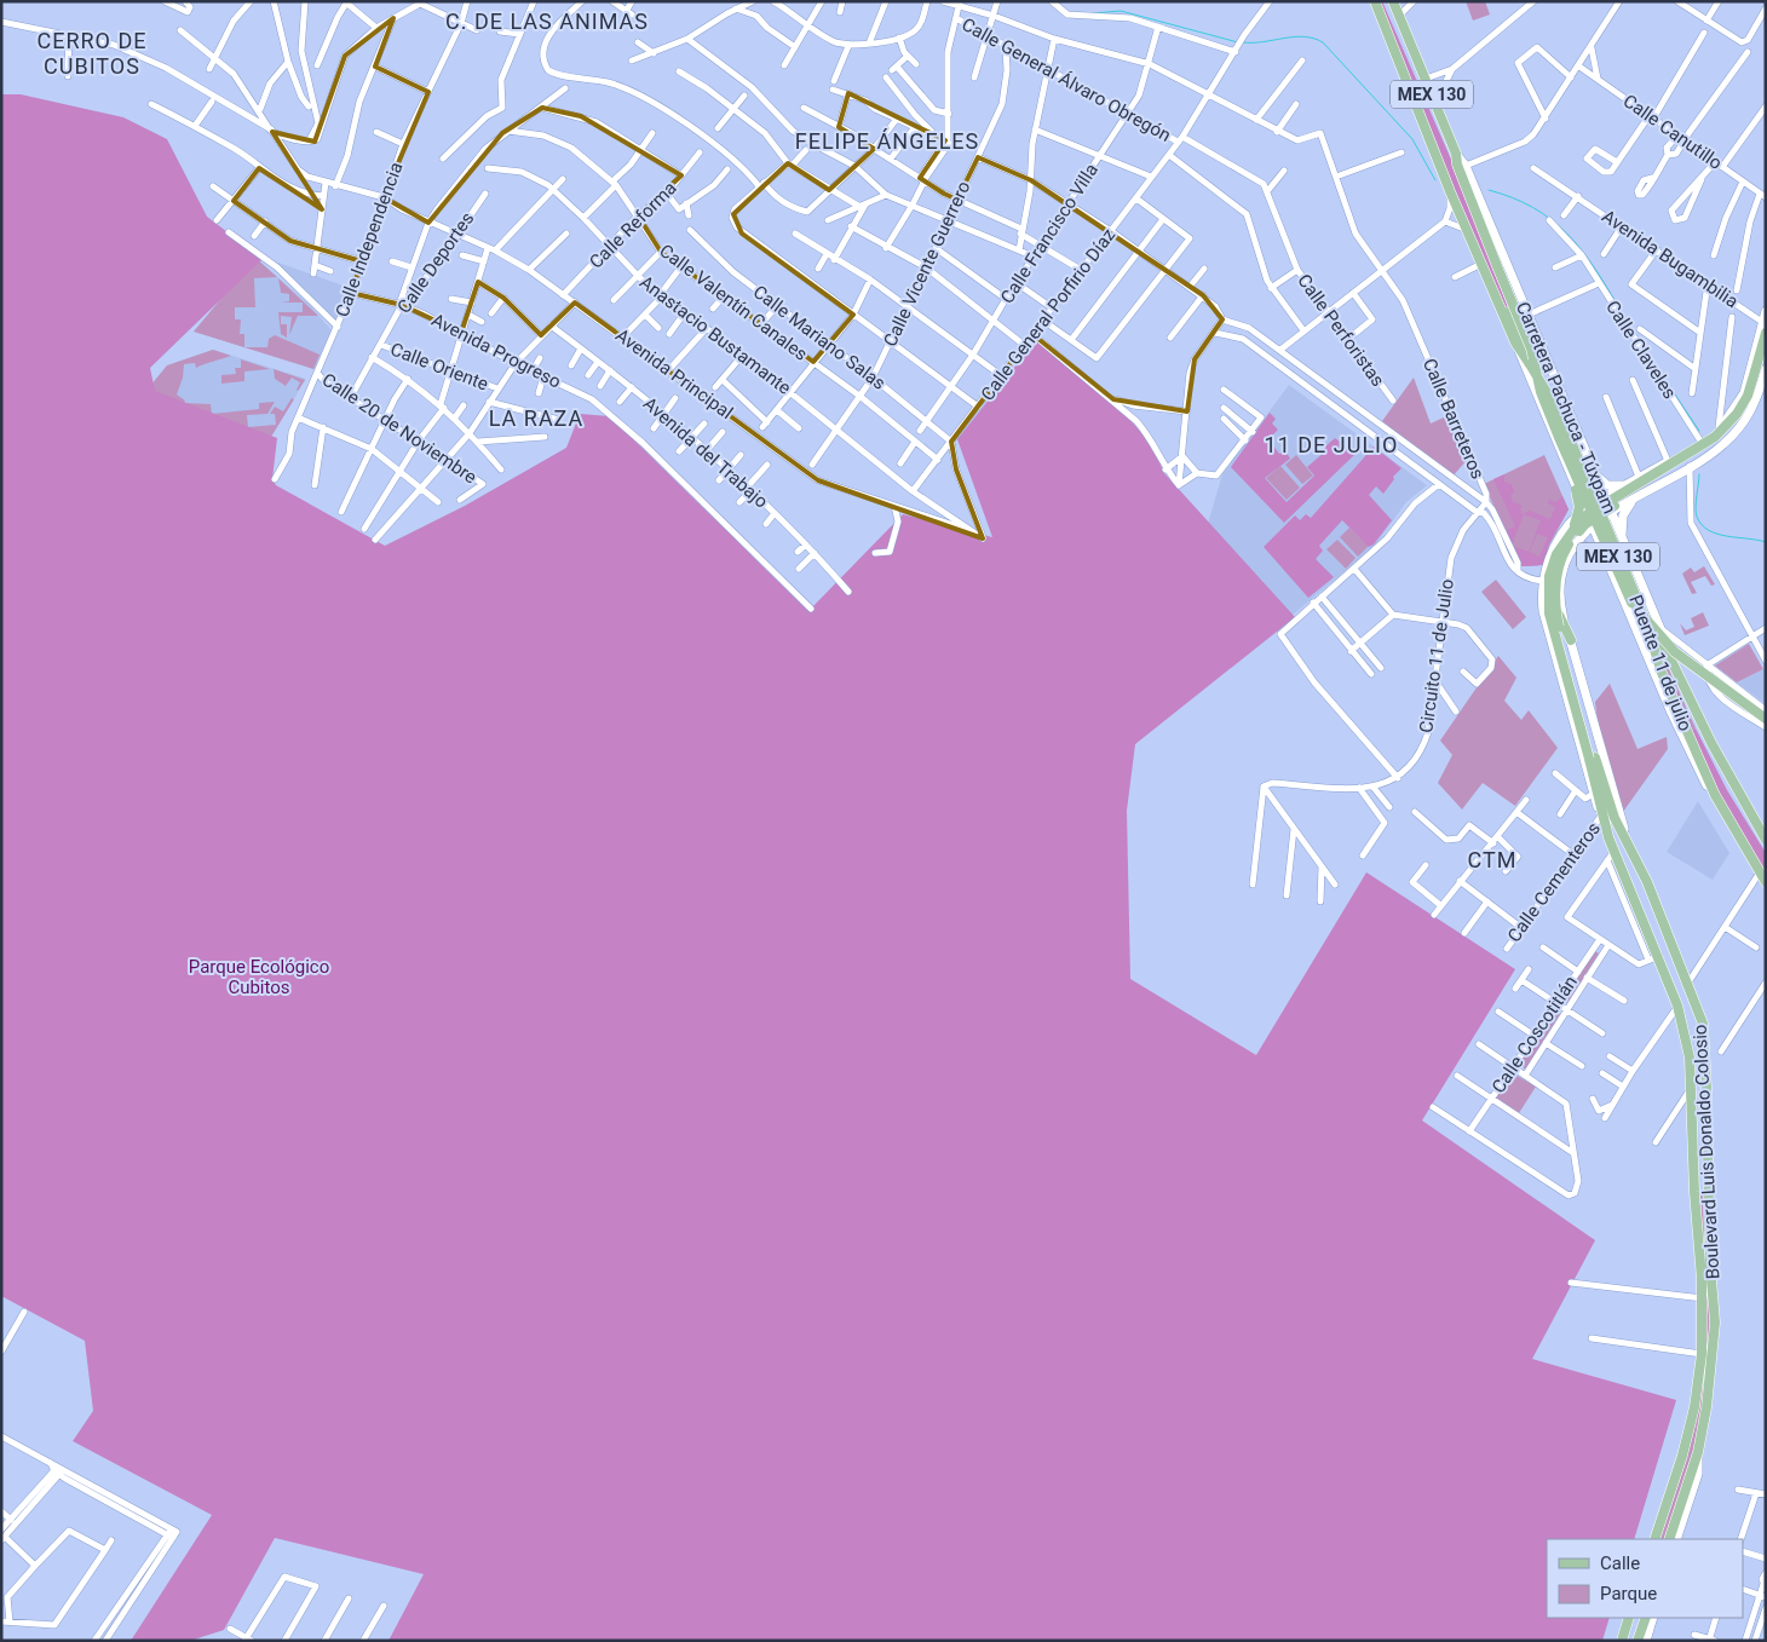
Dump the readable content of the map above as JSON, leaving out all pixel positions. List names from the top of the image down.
{
  "streets": {
    "main road": [
      "MEX 130",
      "Carretera Pachuca - Túxpam",
      "Puente 11 de julio",
      "Boulevard Luis Donaldo Colosio"
    ],
    "street": [
      "Calle General Álvaro Obregón",
      "Calle Canutillo",
      "Calle Reforma",
      "Calle Francisco Villa",
      "Calle Independencia",
      "Avenida Bugambilia",
      "Calle Deportes",
      "Calle Vicente Guerrero",
      "Calle Valentín Canales",
      "Calle General Porfirio Díaz",
      "Calle Perforistas",
      "Anastacio Bustamante",
      "Calle Mariano Salas",
      "Calle Claveles",
      "Avenida Progreso",
      "Calle Oriente",
      "Avenida Principal",
      "Calle Barreteros",
      "Calle 20 de Noviembre",
      "Avenida del Trabajo",
      "Circuito 11 de Julio",
      "Calle Cementeros",
      "Calle Coscotitlán"
    ]
  },
  "crossings": [
    ["Calle General Álvaro Obregón", "Calle Francisco Villa"],
    ["Calle General Álvaro Obregón", "Calle Vicente Guerrero"],
    ["Calle General Álvaro Obregón", "Calle General Porfirio Díaz"],
    ["Calle General Álvaro Obregón", "Calle Barreteros"],
    ["Calle Reforma", "Calle Valentín Canales"],
    ["Calle Reforma", "Anastacio Bustamante"],
    ["Calle Reforma", "Avenida Principal"],
    ["Calle Francisco Villa", "Calle Mariano Salas"],
    ["Calle Independencia", "Avenida Progreso"],
    ["Calle Independencia", "Avenida Principal"],
    ["Calle Independencia", "Calle 20 de Noviembre"],
    ["Calle Deportes", "Avenida Progreso"],
    ["Calle Deportes", "Calle Oriente"],
    ["Calle Deportes", "Avenida Principal"],
    ["Calle Deportes", "Calle 20 de Noviembre"],
    ["Calle Vicente Guerrero", "Calle Valentín Canales"],
    ["Calle Vicente Guerrero", "Anastacio Bustamante"],
    ["Calle Vicente Guerrero", "Calle Mariano Salas"],
    ["Calle Valentín Canales", "Calle General Porfirio Díaz"],
    ["Calle General Porfirio Díaz", "Anastacio Bustamante"],
    ["Calle General Porfirio Díaz", "Calle Mariano Salas"],
    ["Anastacio Bustamante", "Avenida Principal"],
    ["Carretera Pachuca - Túxpam", "Puente 11 de julio"],
    ["Carretera Pachuca - Túxpam", "Boulevard Luis Donaldo Colosio"],
    ["Calle Barreteros", "Circuito 11 de Julio"],
    ["Calle Cementeros", "Boulevard Luis Donaldo Colosio"]
  ],
  "districts": [
    "C. DE LAS ANIMAS",
    "CERRO DE CUBITOS",
    "FELIPE ÁNGELES",
    "LA RAZA",
    "11 DE JULIO",
    "CTM"
  ],
  "parks": ["Parque Ecológico Cubitos"],
  "legend": ["Calle", "Parque"]
}
